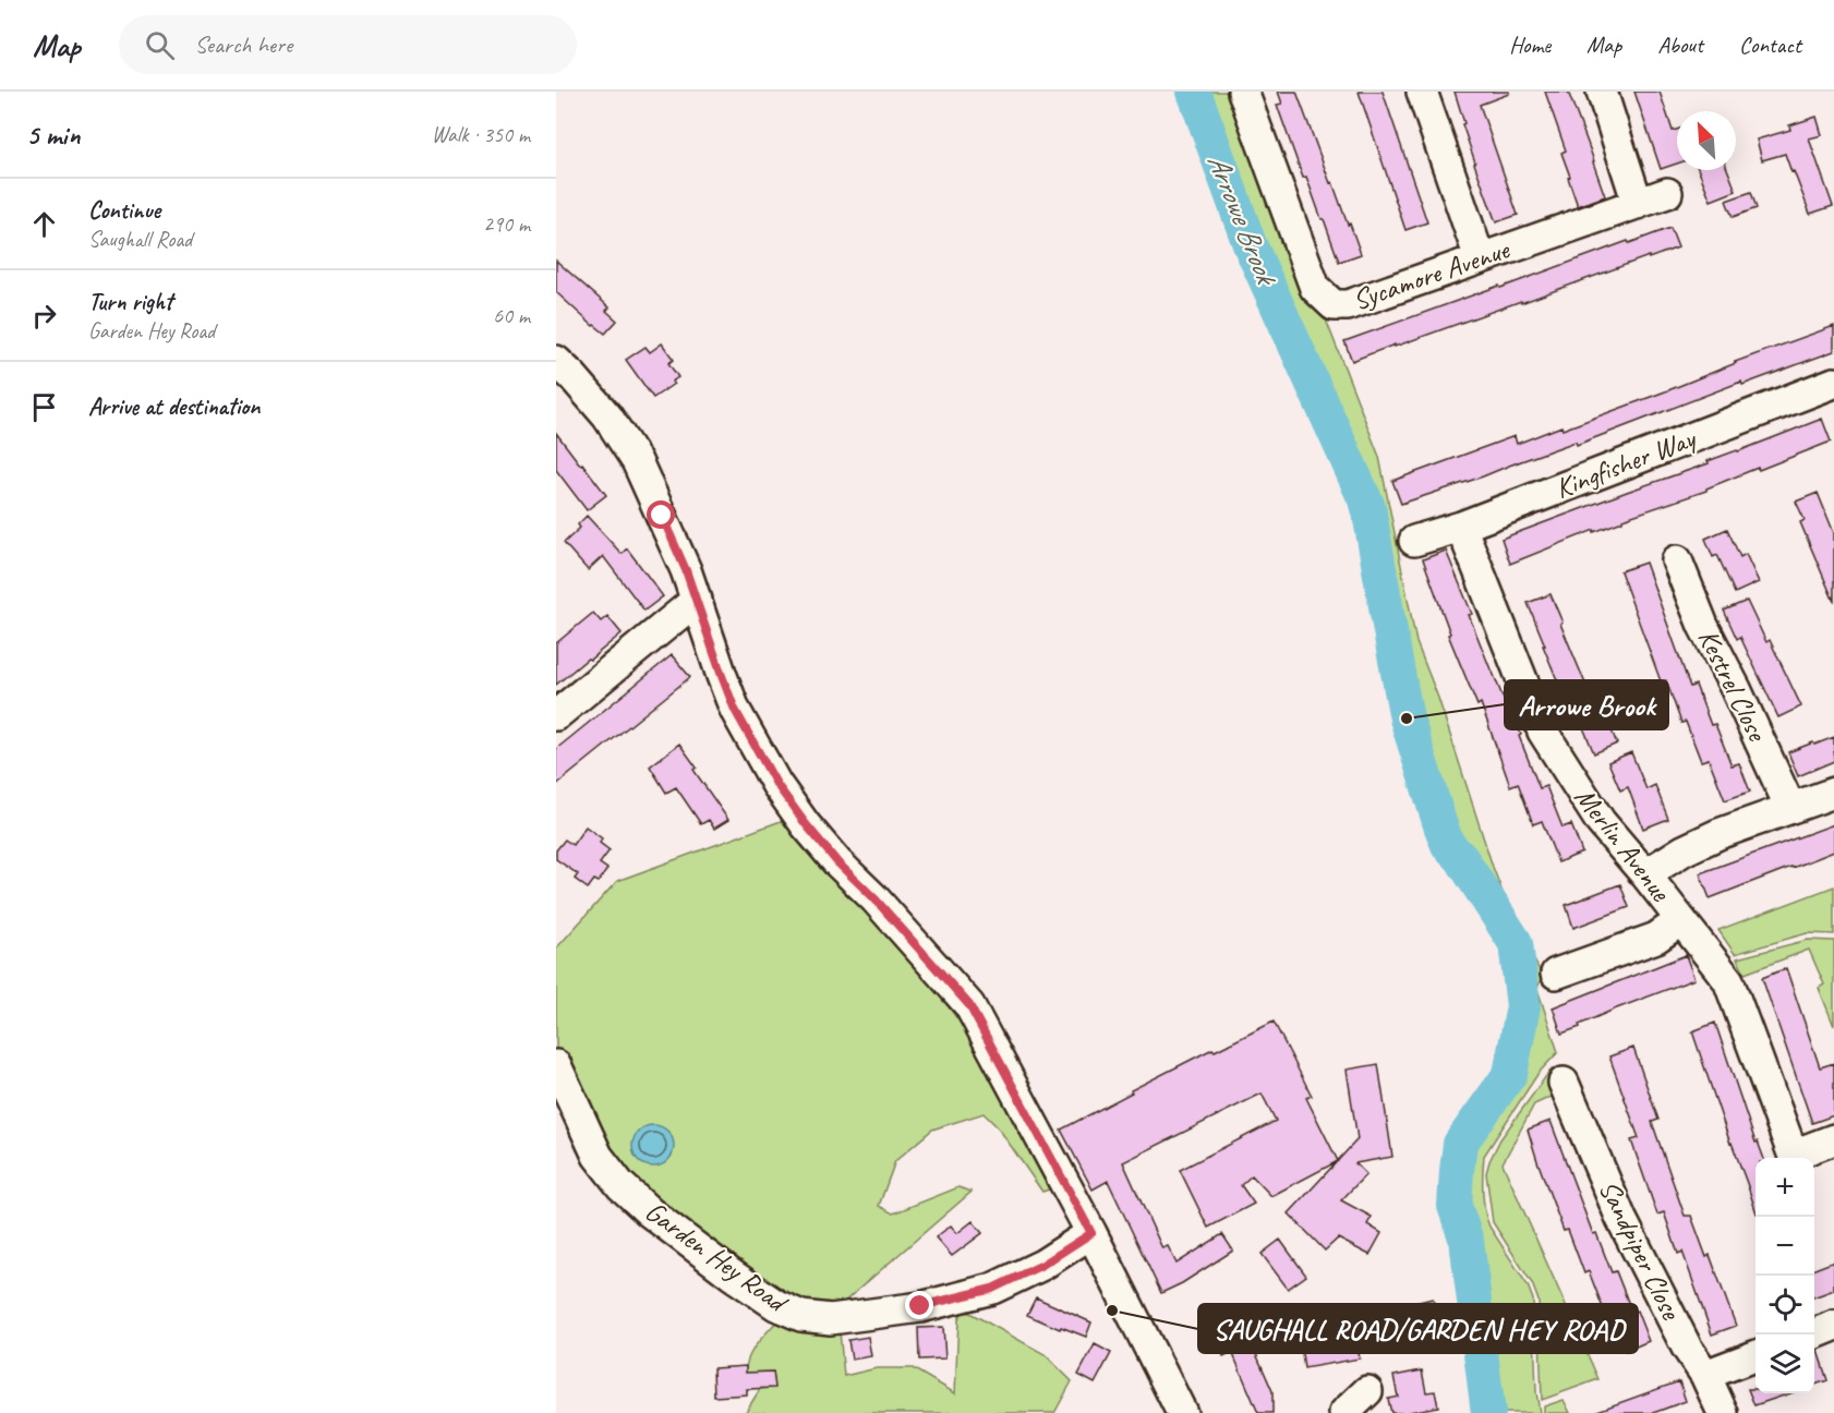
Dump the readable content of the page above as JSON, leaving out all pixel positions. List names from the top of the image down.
{
  "streets": {
    "street": [
      "Sycamore Avenue",
      "Kingfisher Way",
      "Kestrel Close",
      "Merlin Avenue",
      "Sandpiper Close",
      "Garden Hey Road"
    ]
  },
  "crossings": [
    ["Kingfisher Way", "Merlin Avenue"]
  ],
  "water": ["Arrowe Brook"],
  "places": ["Arrowe Brook", "SAUGHALL ROAD/GARDEN HEY ROAD"],
  "north": "top left",
  "page": {
    "header": "Map",
    "search": "Search here",
    "nav": [
      "Home",
      "Map",
      "About",
      "Contact"
    ],
    "heading": ["5 min", "Walk · 350 m"],
    "list": [
      ["Continue", "Saughall Road", "290 m"],
      ["Turn right", "Garden Hey Road", "60 m"],
      "Arrive at destination"
    ],
    "map_buttons": ["+", "−"]
  }
}
